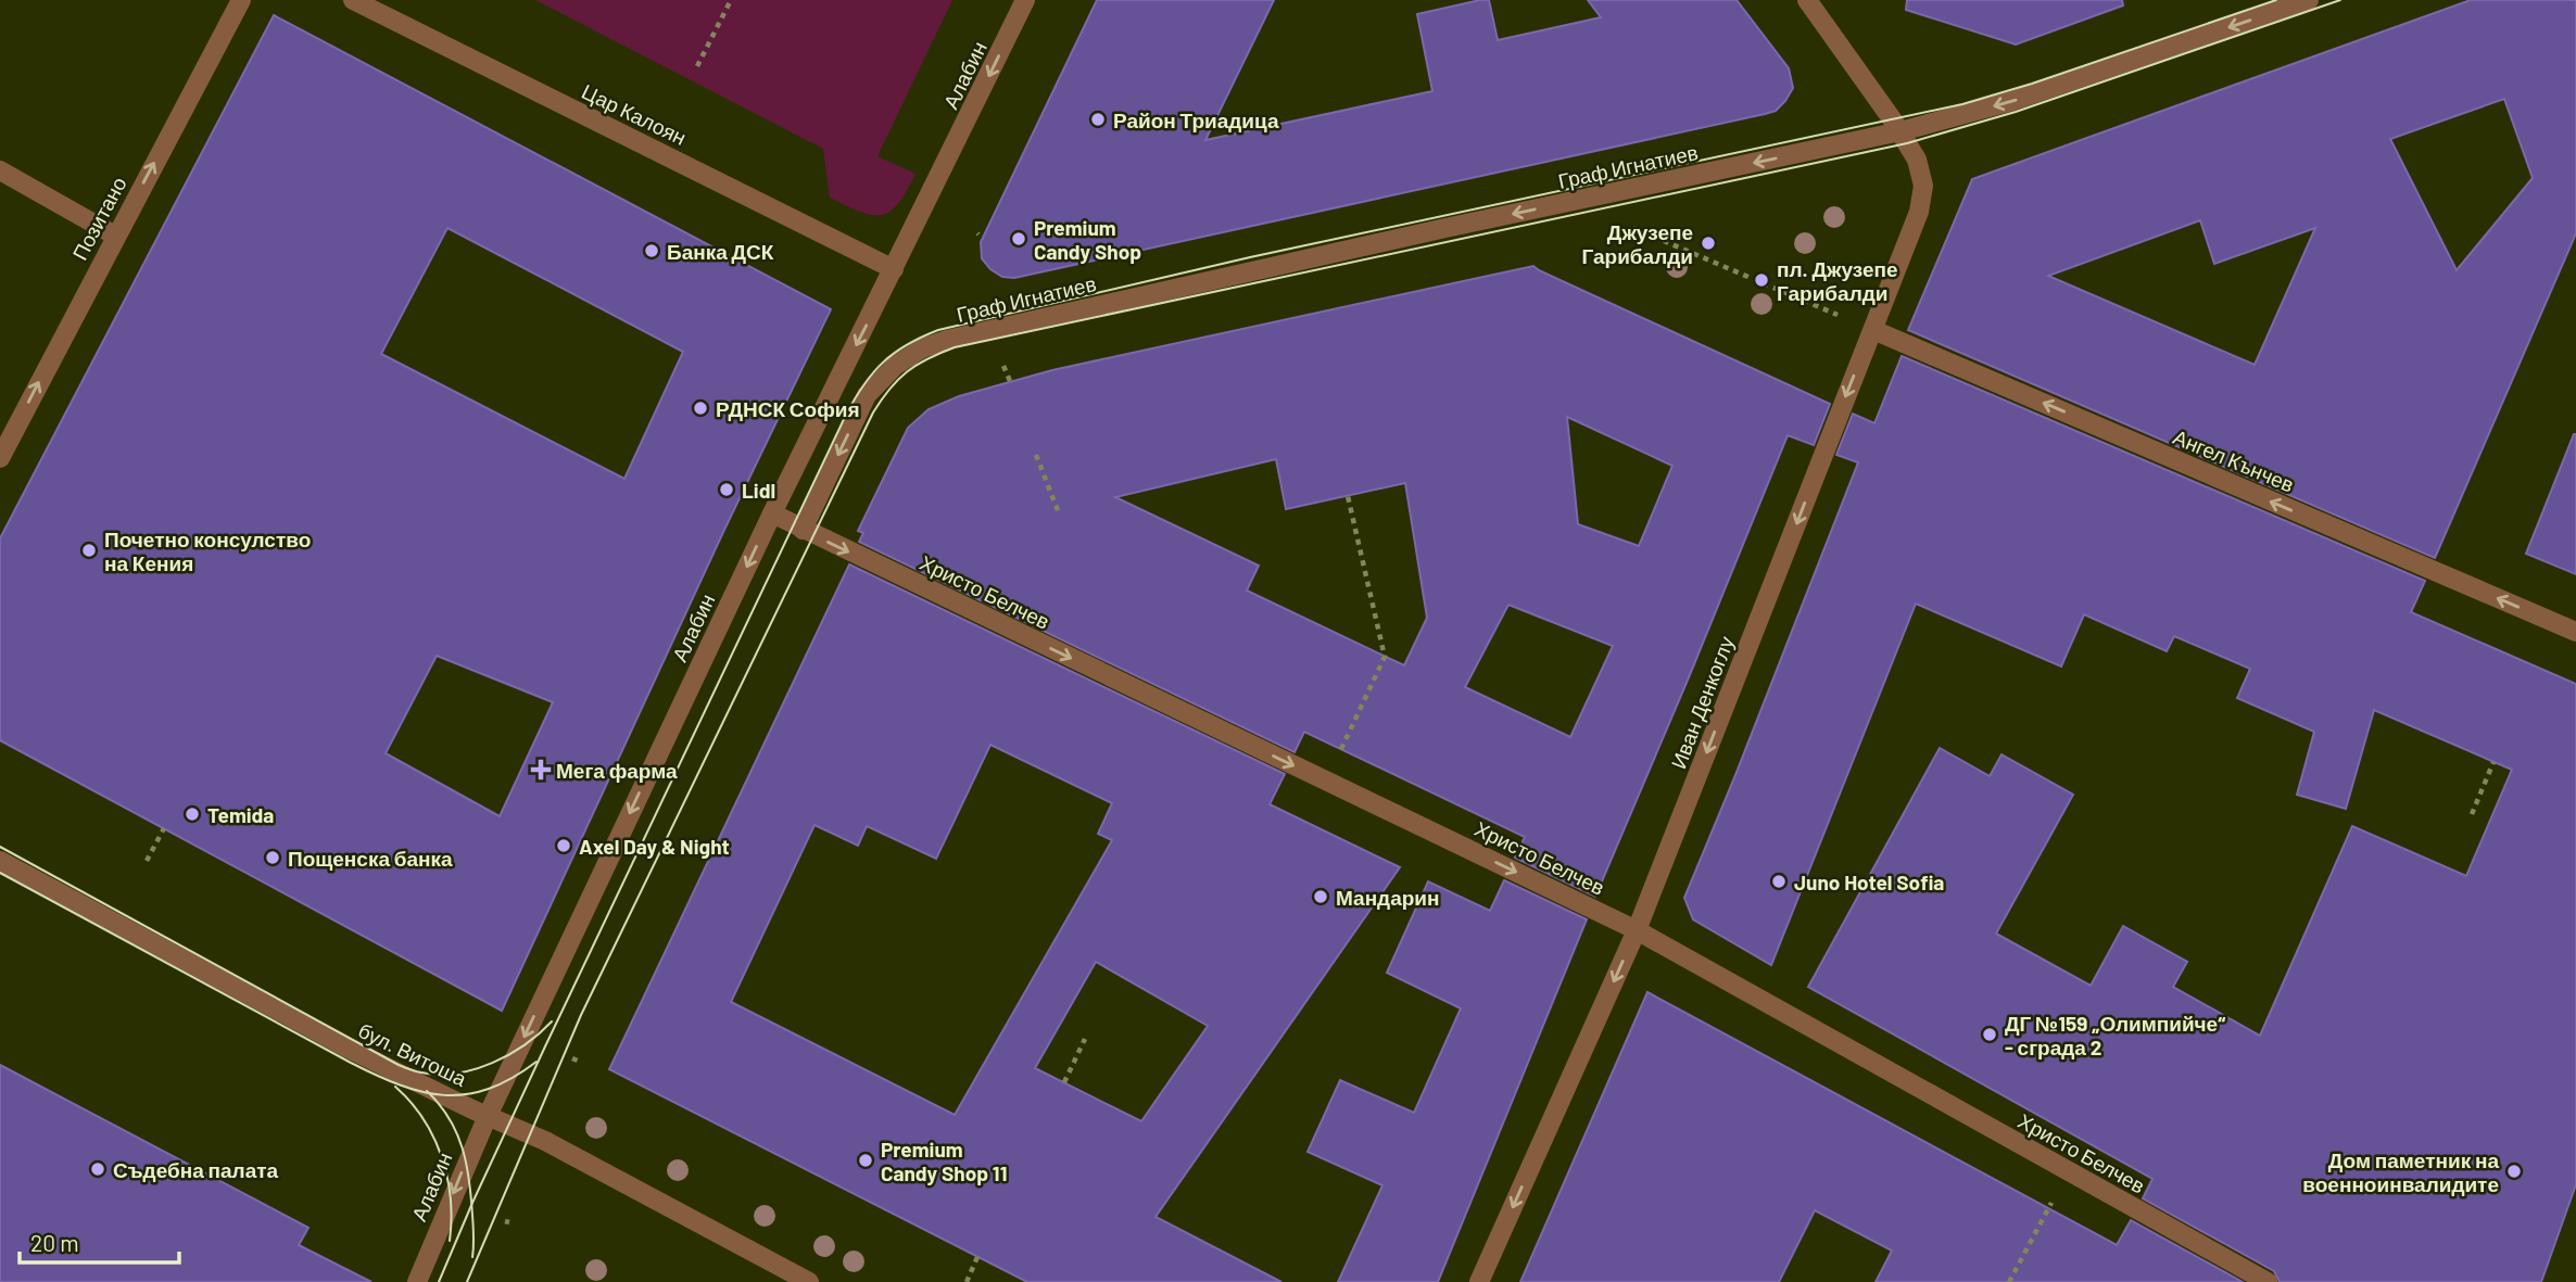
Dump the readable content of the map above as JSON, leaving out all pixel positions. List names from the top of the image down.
{
  "streets": {
    "street": [
      "Алабин",
      "Цар Калоян",
      "Граф Игнатиев",
      "Позитано",
      "Ангел Кънчев",
      "Христо Белчев",
      "Иван Денкоглу",
      "бул. Витоша"
    ]
  },
  "crossings": [
    ["Алабин", "Цар Калоян"],
    ["Алабин", "Христо Белчев"],
    ["Алабин", "бул. Витоша"],
    ["Граф Игнатиев", "Христо Белчев"],
    ["Граф Игнатиев", "Иван Денкоглу"],
    ["Ангел Кънчев", "Иван Денкоглу"],
    ["Христо Белчев", "Иван Денкоглу"]
  ],
  "one_way": [
    "Алабин",
    "Граф Игнатиев",
    "Позитано",
    "Ангел Кънчев",
    "Христо Белчев",
    "Иван Денкоглу"
  ],
  "places": {
    "other": [
      "Район Триадица",
      "Premium Candy Shop",
      "Джузепе Гарибалди",
      "Банка ДСК",
      "пл. Джузепе Гарибалди",
      "РДНСК София",
      "Lidl",
      "Почетно консулство на Кения",
      "Temida",
      "Axel Day & Night",
      "Пощенска банка",
      "Juno Hotel Sofia",
      "Мандарин",
      "ДГ №159 „Олимпийче“ - сграда 2",
      "Premium Candy Shop 11",
      "Съдебна палата",
      "Дом паметник на военноинвалидите"
    ],
    "health": ["Мега фарма"]
  },
  "scale_bar": "20 m"
}
